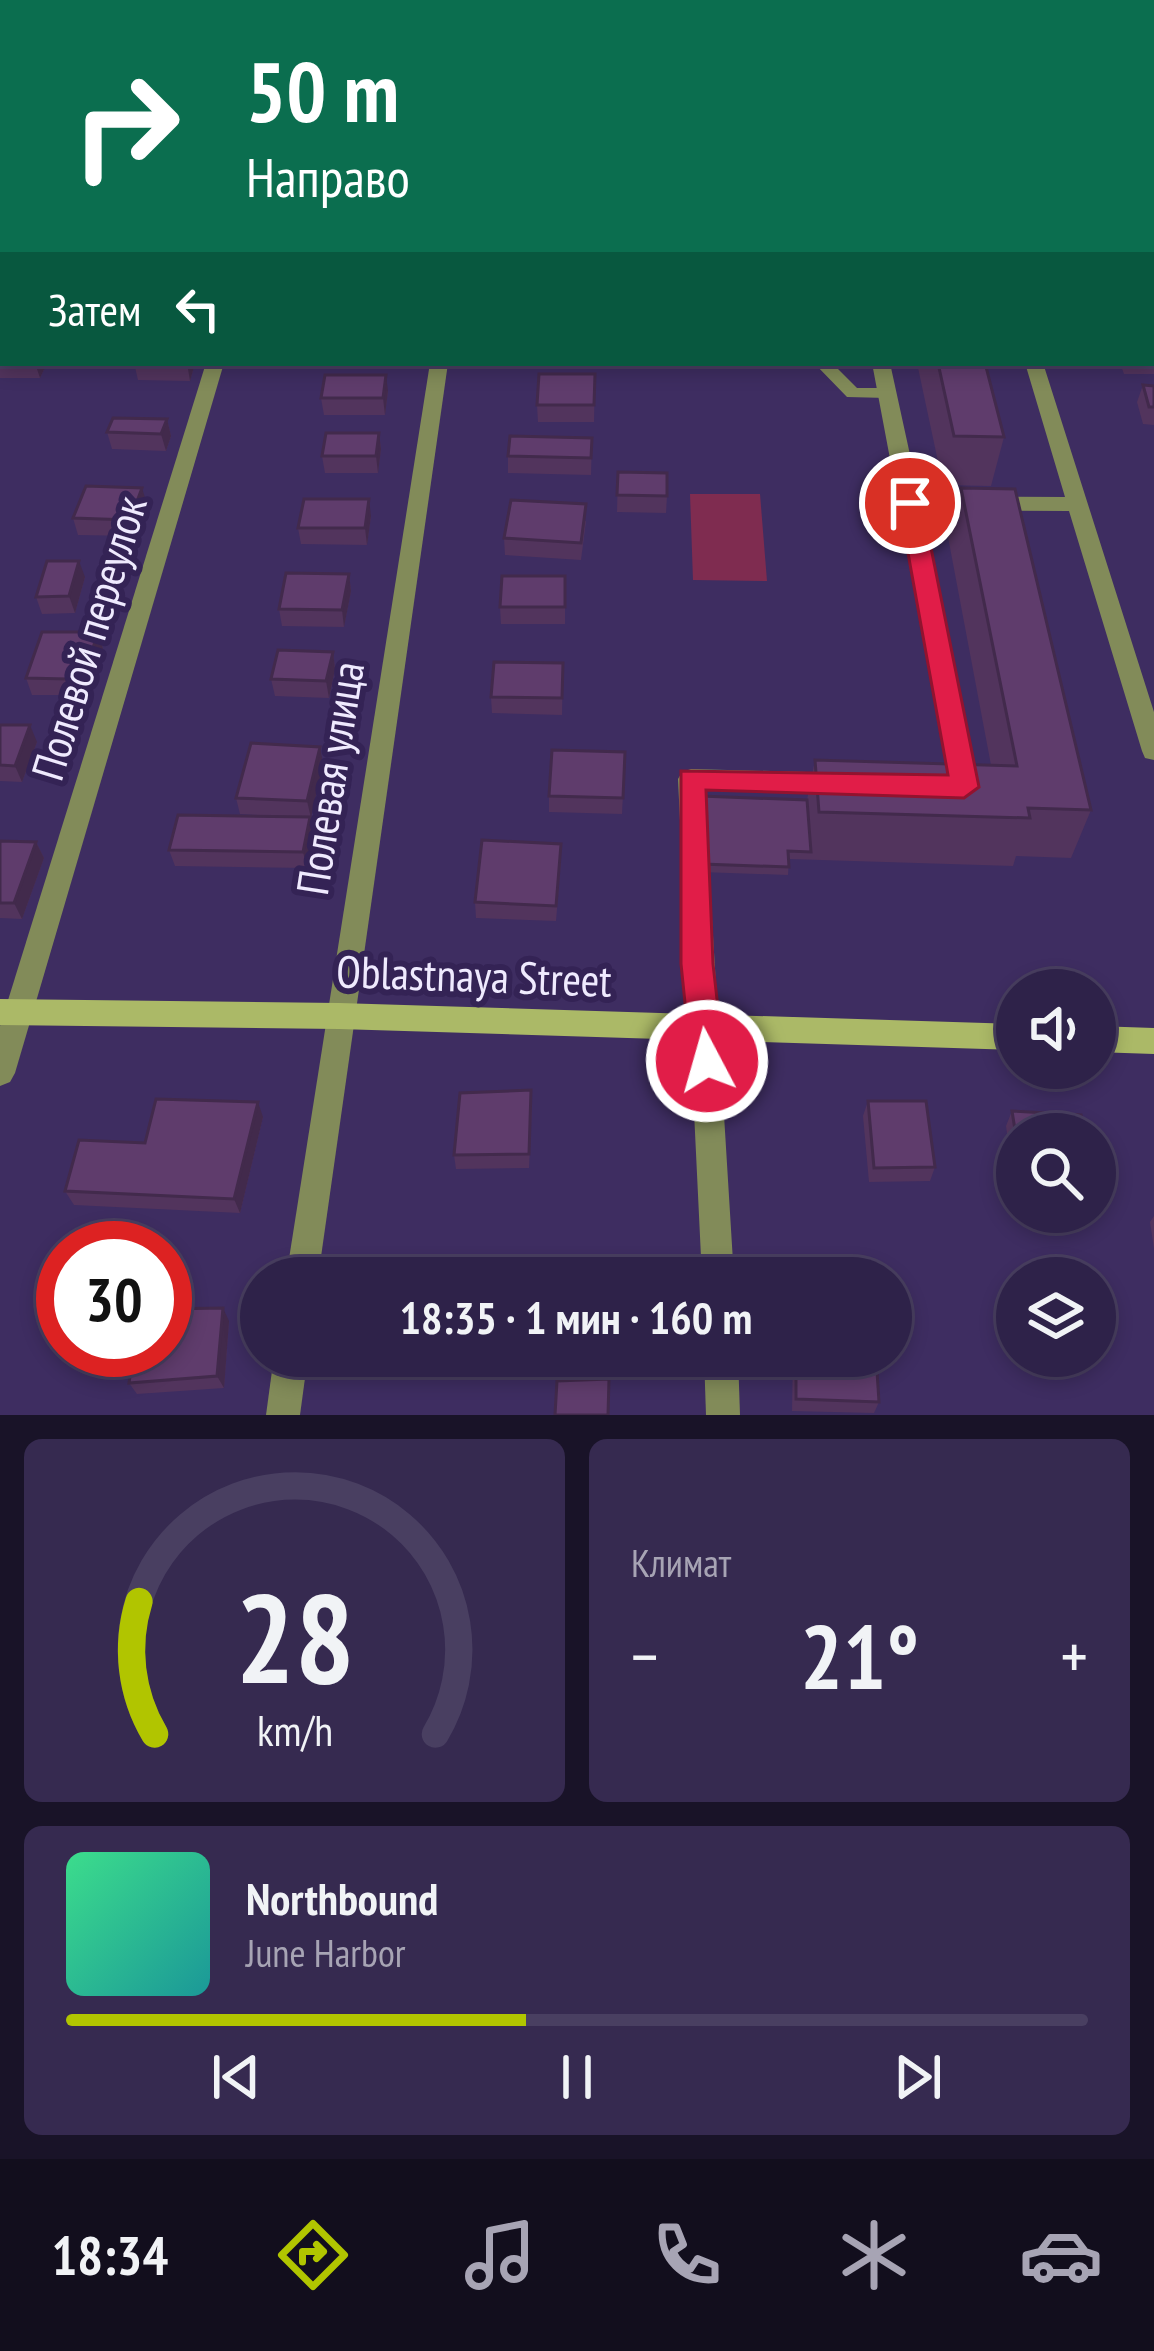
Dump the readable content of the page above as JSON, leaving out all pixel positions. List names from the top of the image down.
{
  "streets": {
    "main road": ["Oblastnaya Street"],
    "street": ["Полевой переулок", "Полевая улица"]
  },
  "crossings": [
    ["Полевой переулок", "Oblastnaya Street"],
    ["Полевая улица", "Oblastnaya Street"]
  ],
  "page": {
    "turn": ["50 m", "Направо"],
    "then": "Затем",
    "limit": "30",
    "trip": "18:35 · 1 мин · 160 m",
    "tile": "Климат",
    "heat": ["−", "21°", "+"],
    "song": ["Northbound", "June Harbor"],
    "tabs": "18:34",
    "gauge": ["28", "km/h"]
  }
}
